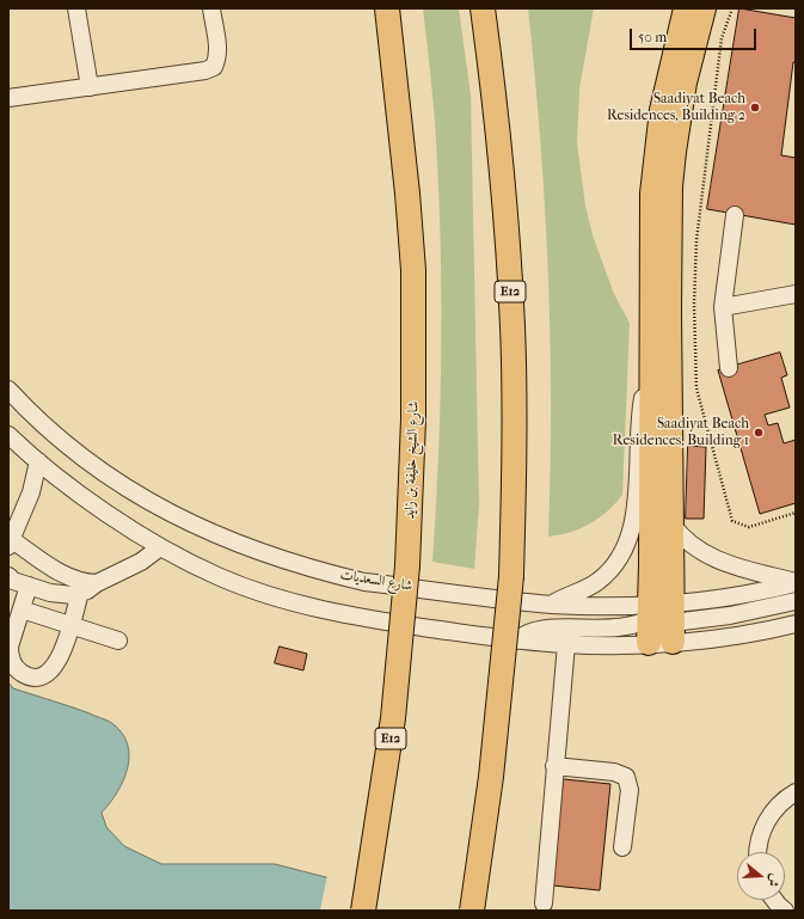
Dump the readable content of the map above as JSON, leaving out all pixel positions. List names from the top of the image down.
{
  "streets": {
    "highway": ["E12", "شارع الشيخ خليفة بن زايد"],
    "street": ["شارع السعديات"]
  },
  "places": ["Saadiyat Beach Residences, Building 2", "Saadiyat Beach Residences, Building 1"],
  "scale_bar": "50 m",
  "north": "right"
}
